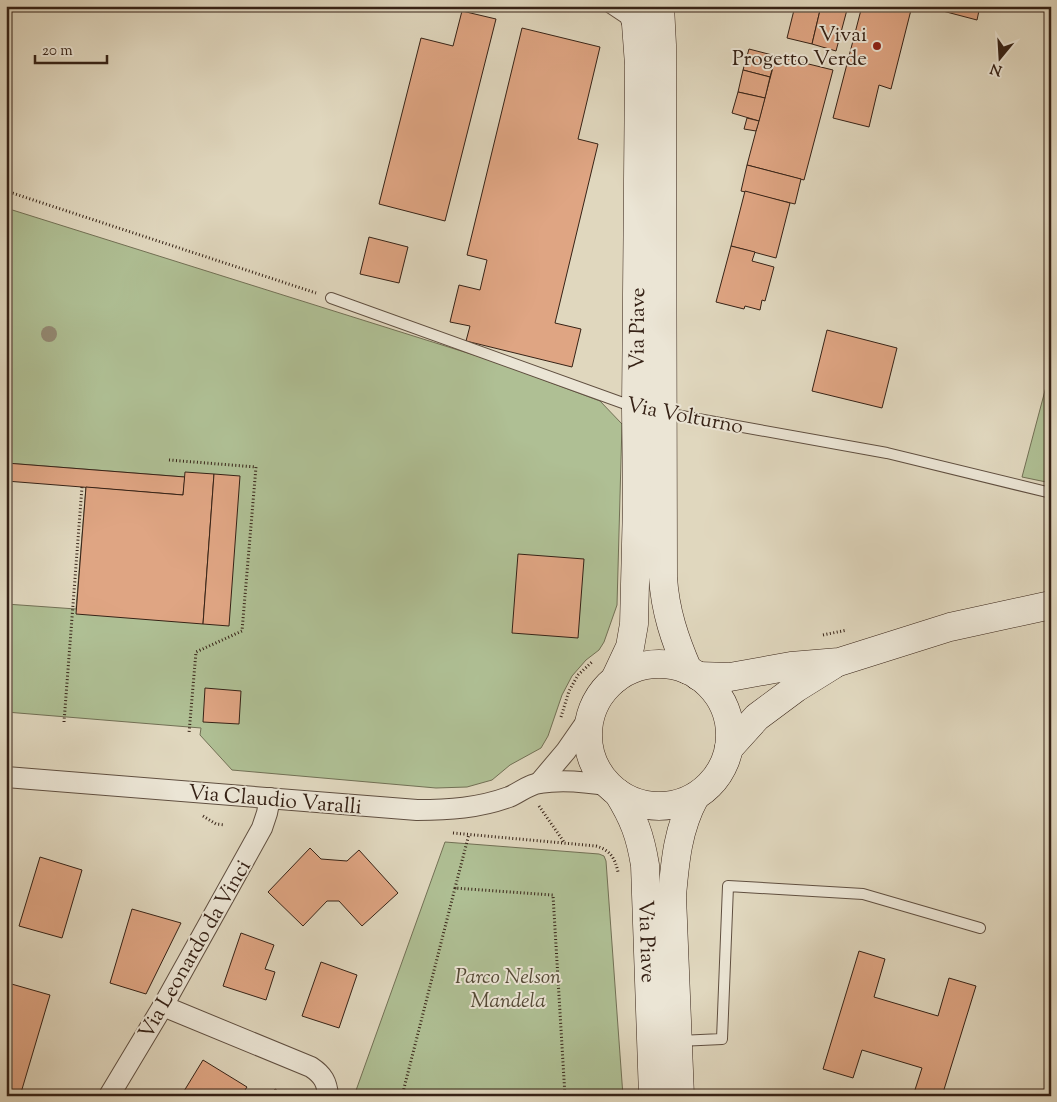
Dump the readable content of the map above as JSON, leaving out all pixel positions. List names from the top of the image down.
{
  "streets": {
    "street": ["Via Piave", "Via Claudio Varalli", "Via Leonardo da Vinci"],
    "lane": ["Via Volturno"]
  },
  "crossings": [
    ["Via Piave", "Via Volturno"],
    ["Via Piave", "Via Claudio Varalli"],
    ["Via Claudio Varalli", "Via Leonardo da Vinci"]
  ],
  "parks": ["Parco Nelson Mandela"],
  "places": ["Vivai Progetto Verde"],
  "scale_bar": "20 m",
  "north": "bottom"
}
